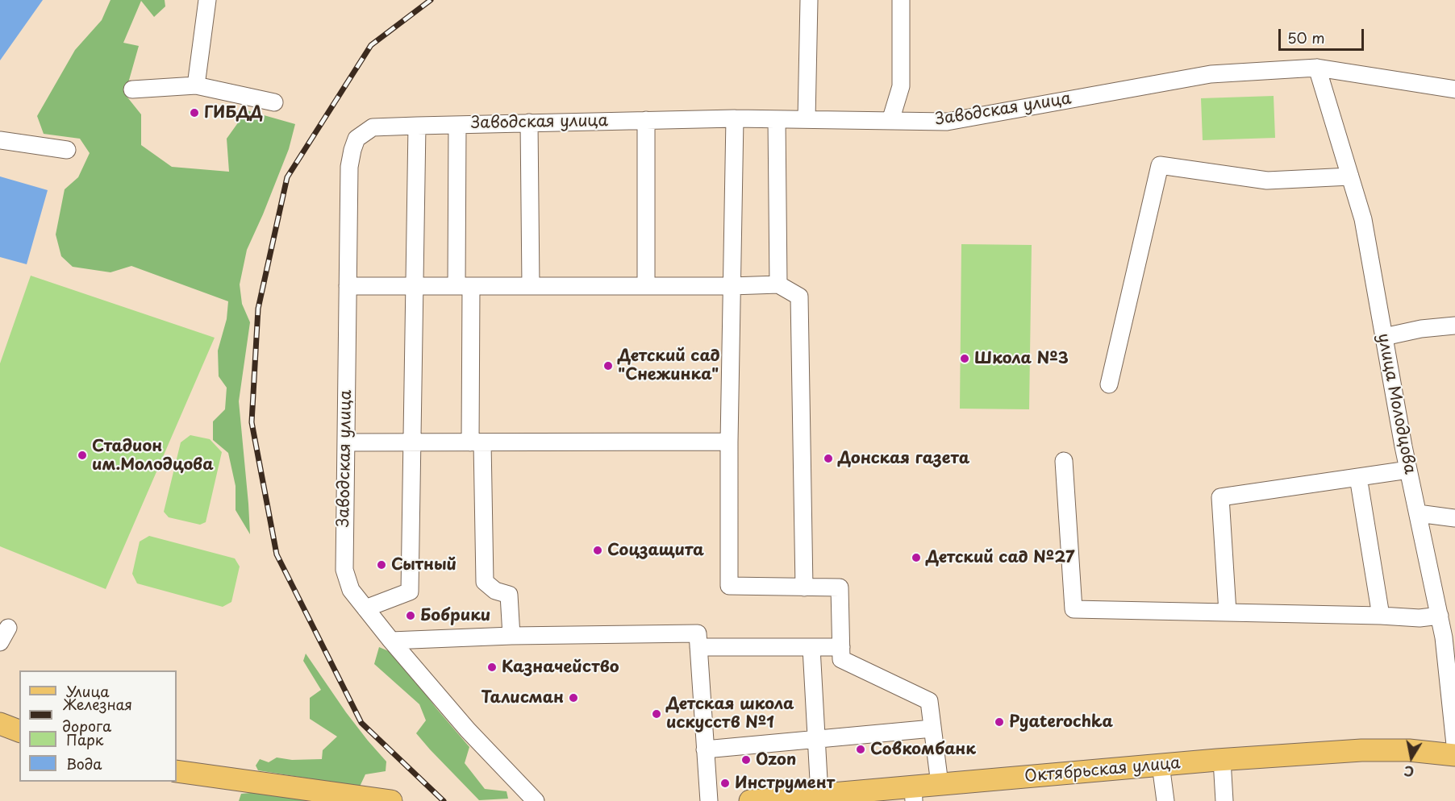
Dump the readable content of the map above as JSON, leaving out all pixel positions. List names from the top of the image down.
{
  "streets": {
    "main road": ["Октябрьская улица"],
    "street": ["Заводская улица", "улица Молодцова"]
  },
  "crossings": [
    ["Заводская улица", "улица Молодцова"]
  ],
  "places": [
    "ГИБДД",
    "Школа №3",
    "Детский сад \"Снежинка\"",
    "Стадион им.Молодцова",
    "Донская газета",
    "Соцзащита",
    "Детский сад №27",
    "Сытный",
    "Бобрики",
    "Казначейство",
    "Талисман",
    "Детская школа искусств №1",
    "Pyaterochka",
    "Совкомбанк",
    "Ozon",
    "Инструмент"
  ],
  "legend": [
    "Улица",
    "Железная дорога",
    "Парк",
    "Вода"
  ],
  "scale_bar": "50 m",
  "north": "bottom"
}
